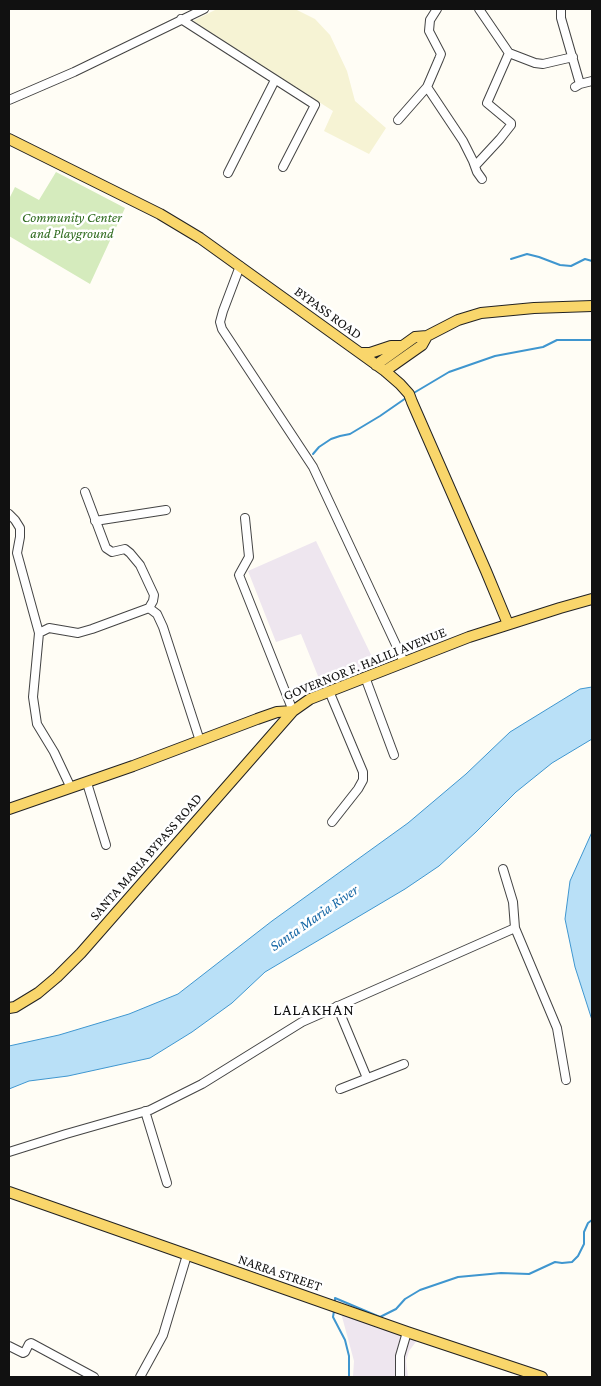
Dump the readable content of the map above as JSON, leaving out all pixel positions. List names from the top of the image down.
{
  "streets": {
    "main road": [
      "BYPASS ROAD",
      "GOVERNOR F. HALILI AVENUE",
      "SANTA MARIA BYPASS ROAD",
      "NARRA STREET"
    ]
  },
  "crossings": [
    ["BYPASS ROAD", "GOVERNOR F. HALILI AVENUE"],
    ["GOVERNOR F. HALILI AVENUE", "SANTA MARIA BYPASS ROAD"]
  ],
  "districts": ["LALAKHAN"],
  "water": ["Santa Maria River"],
  "parks": ["Community Center and Playground"]
}
